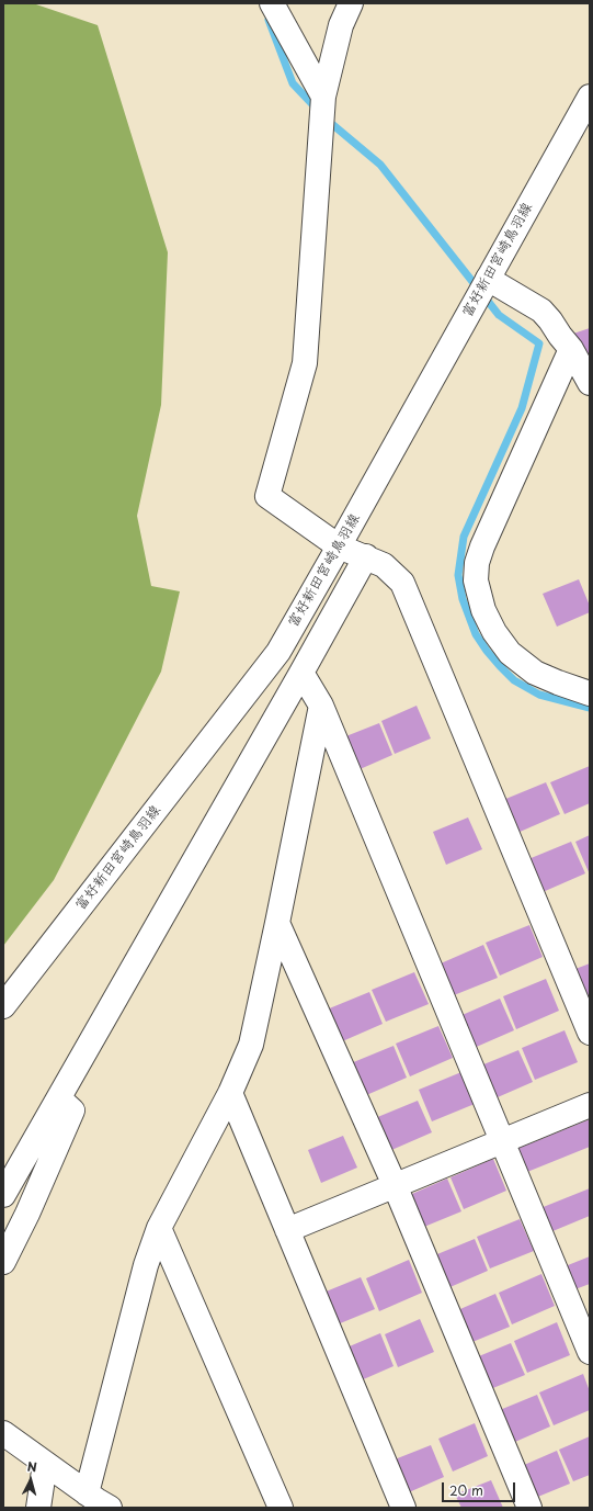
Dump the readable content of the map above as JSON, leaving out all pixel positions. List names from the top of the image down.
{
  "streets": {
    "street": ["富好新田宮崎鳥羽線"]
  },
  "scale_bar": "20 m",
  "north": "top"
}
